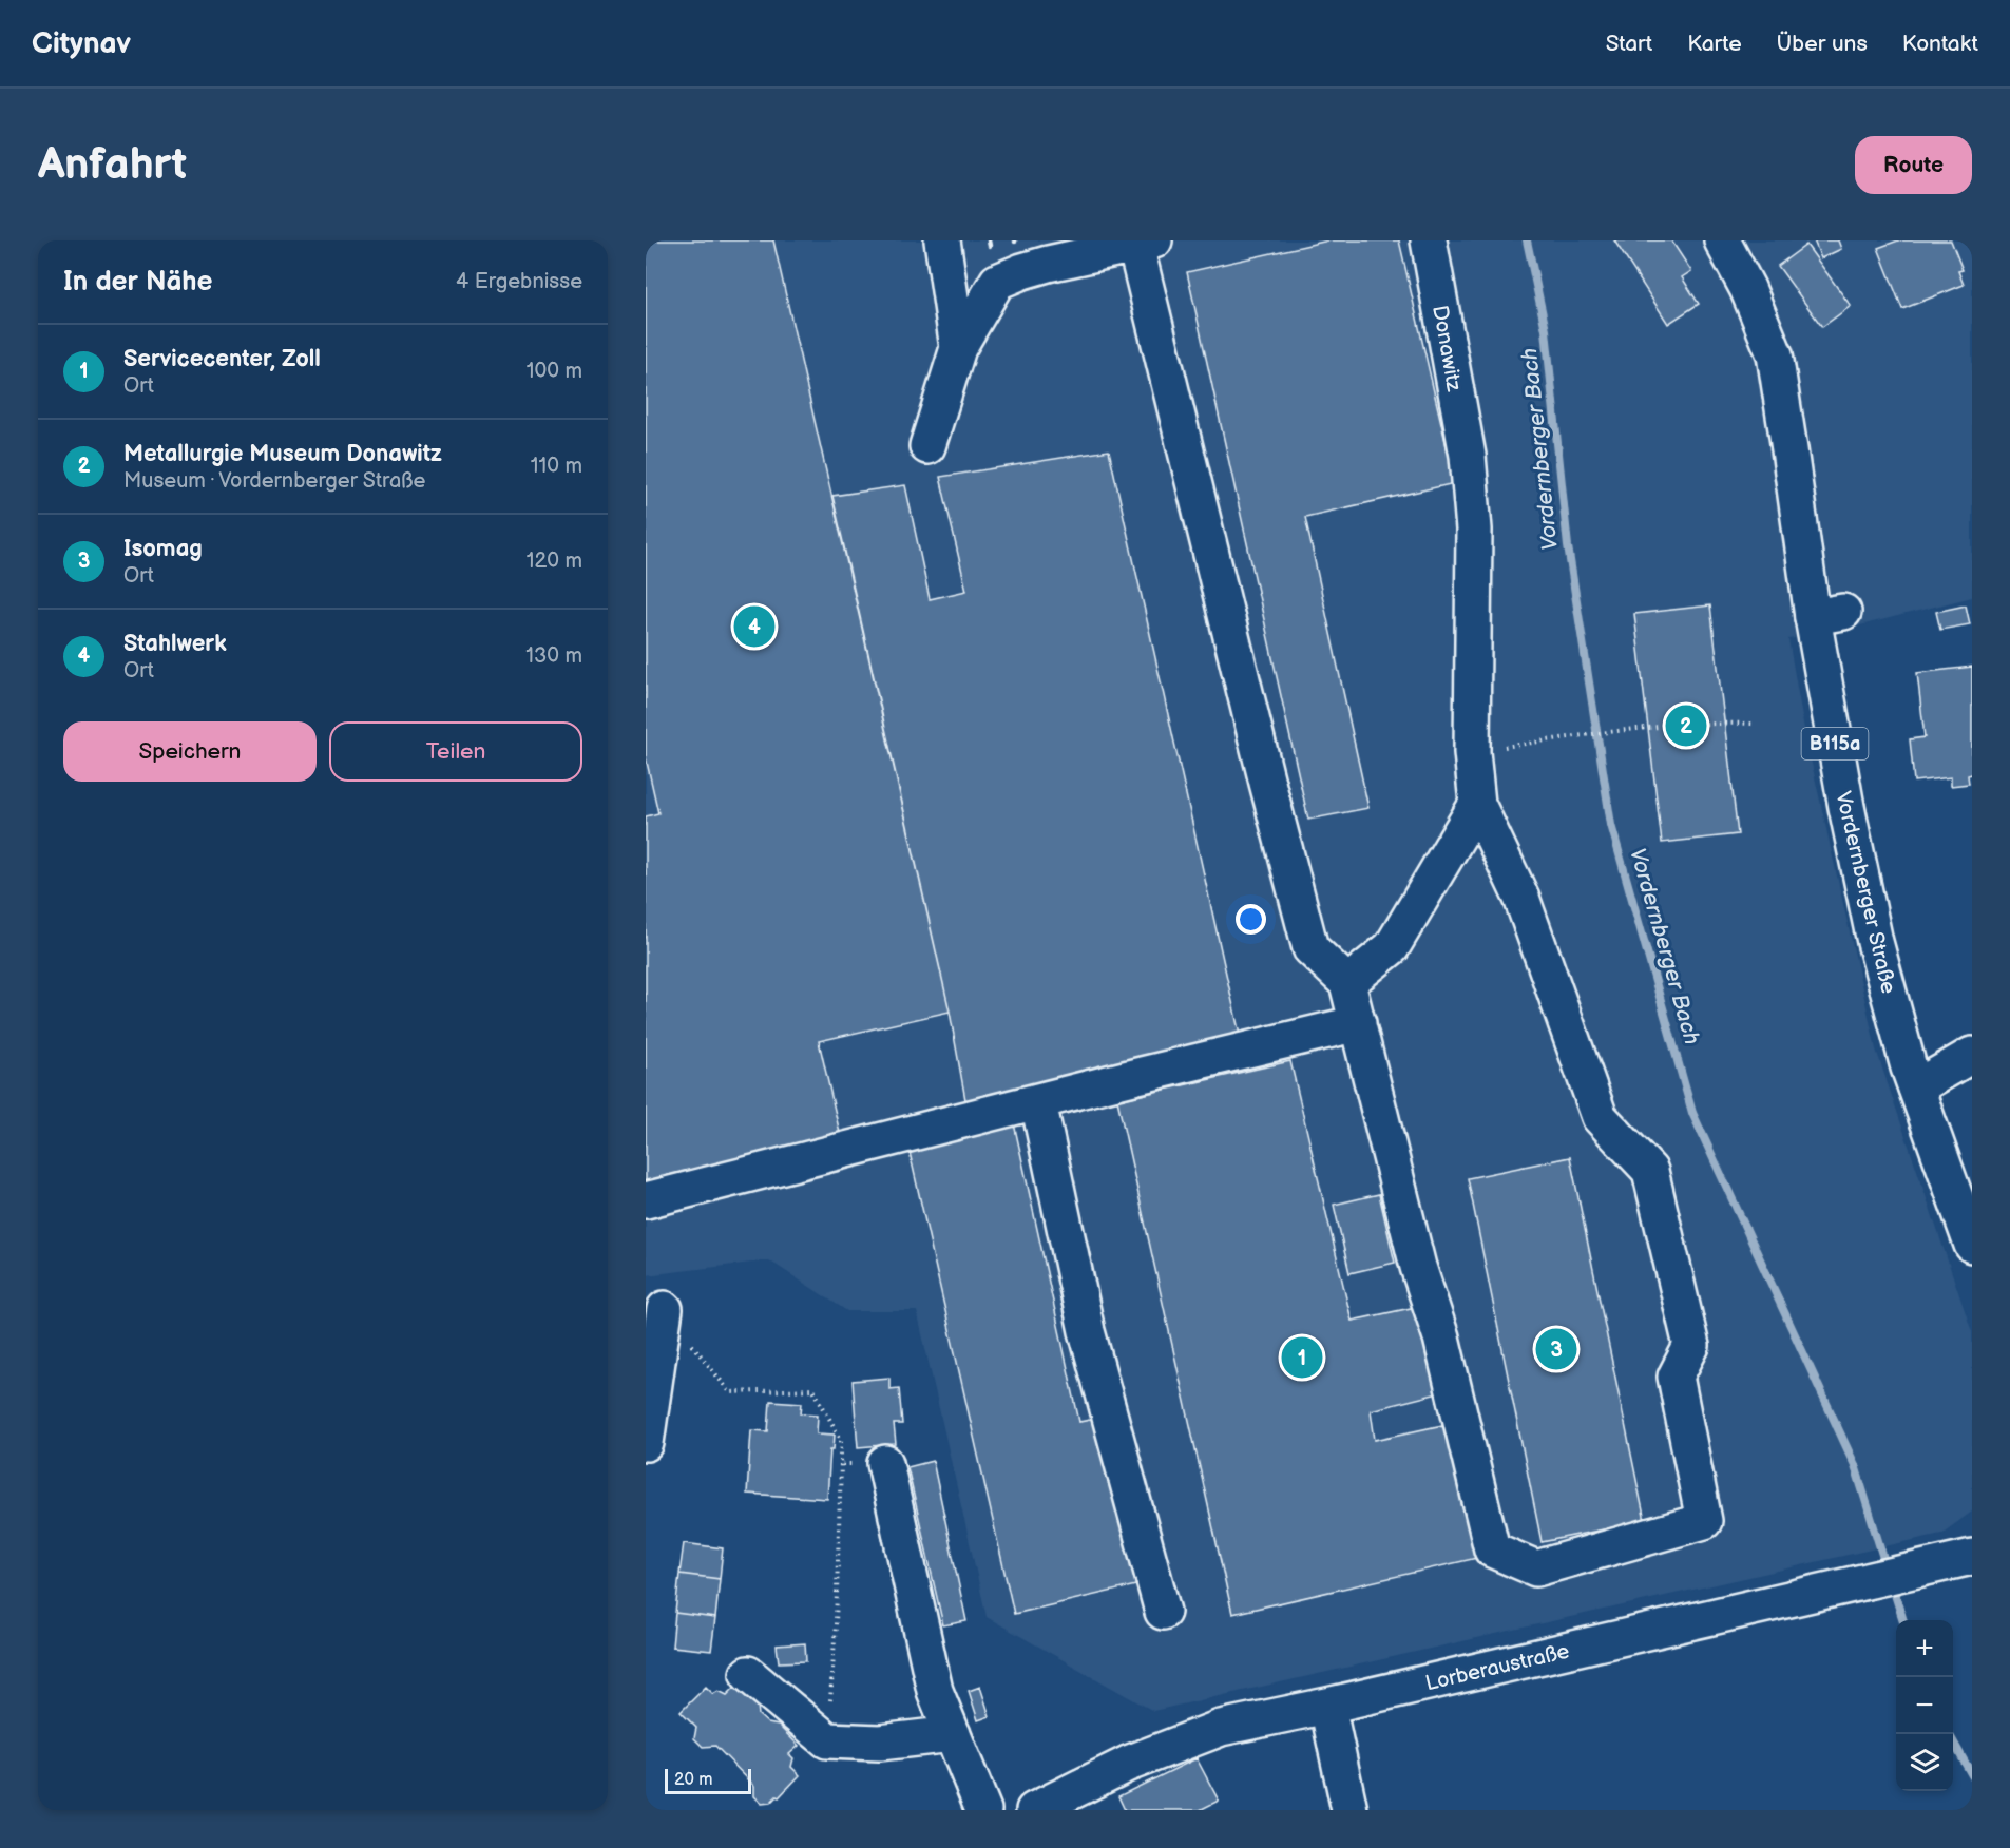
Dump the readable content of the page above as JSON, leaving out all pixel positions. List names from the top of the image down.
{
  "streets": {
    "street": [
      "Donawitz",
      "B115a",
      "Vordernberger Straße",
      "Lorberaustraße"
    ]
  },
  "water": ["Vordernberger Bach"],
  "scale_bar": "20 m",
  "page": {
    "header": "Citynav",
    "nav": [
      "Start",
      "Karte",
      "Über uns",
      "Kontakt"
    ],
    "buttons": [
      "Route",
      ["Speichern", "Teilen"]
    ],
    "title": "Anfahrt",
    "heading": ["In der Nähe", "4 Ergebnisse"],
    "list": [
      {
        "mark": "1",
        "name": "Servicecenter, Zoll",
        "note": "Ort",
        "value": "100 m"
      },
      {
        "mark": "2",
        "name": "Metallurgie Museum Donawitz",
        "note": "Museum · Vordernberger Straße",
        "value": "110 m"
      },
      {
        "mark": "3",
        "name": "Isomag",
        "note": "Ort",
        "value": "120 m"
      },
      {
        "mark": "4",
        "name": "Stahlwerk",
        "note": "Ort",
        "value": "130 m"
      }
    ],
    "pins": [
      "4",
      "2",
      "3",
      "1"
    ],
    "map_buttons": ["+", "−"],
    "scale": "20 m"
  }
}
